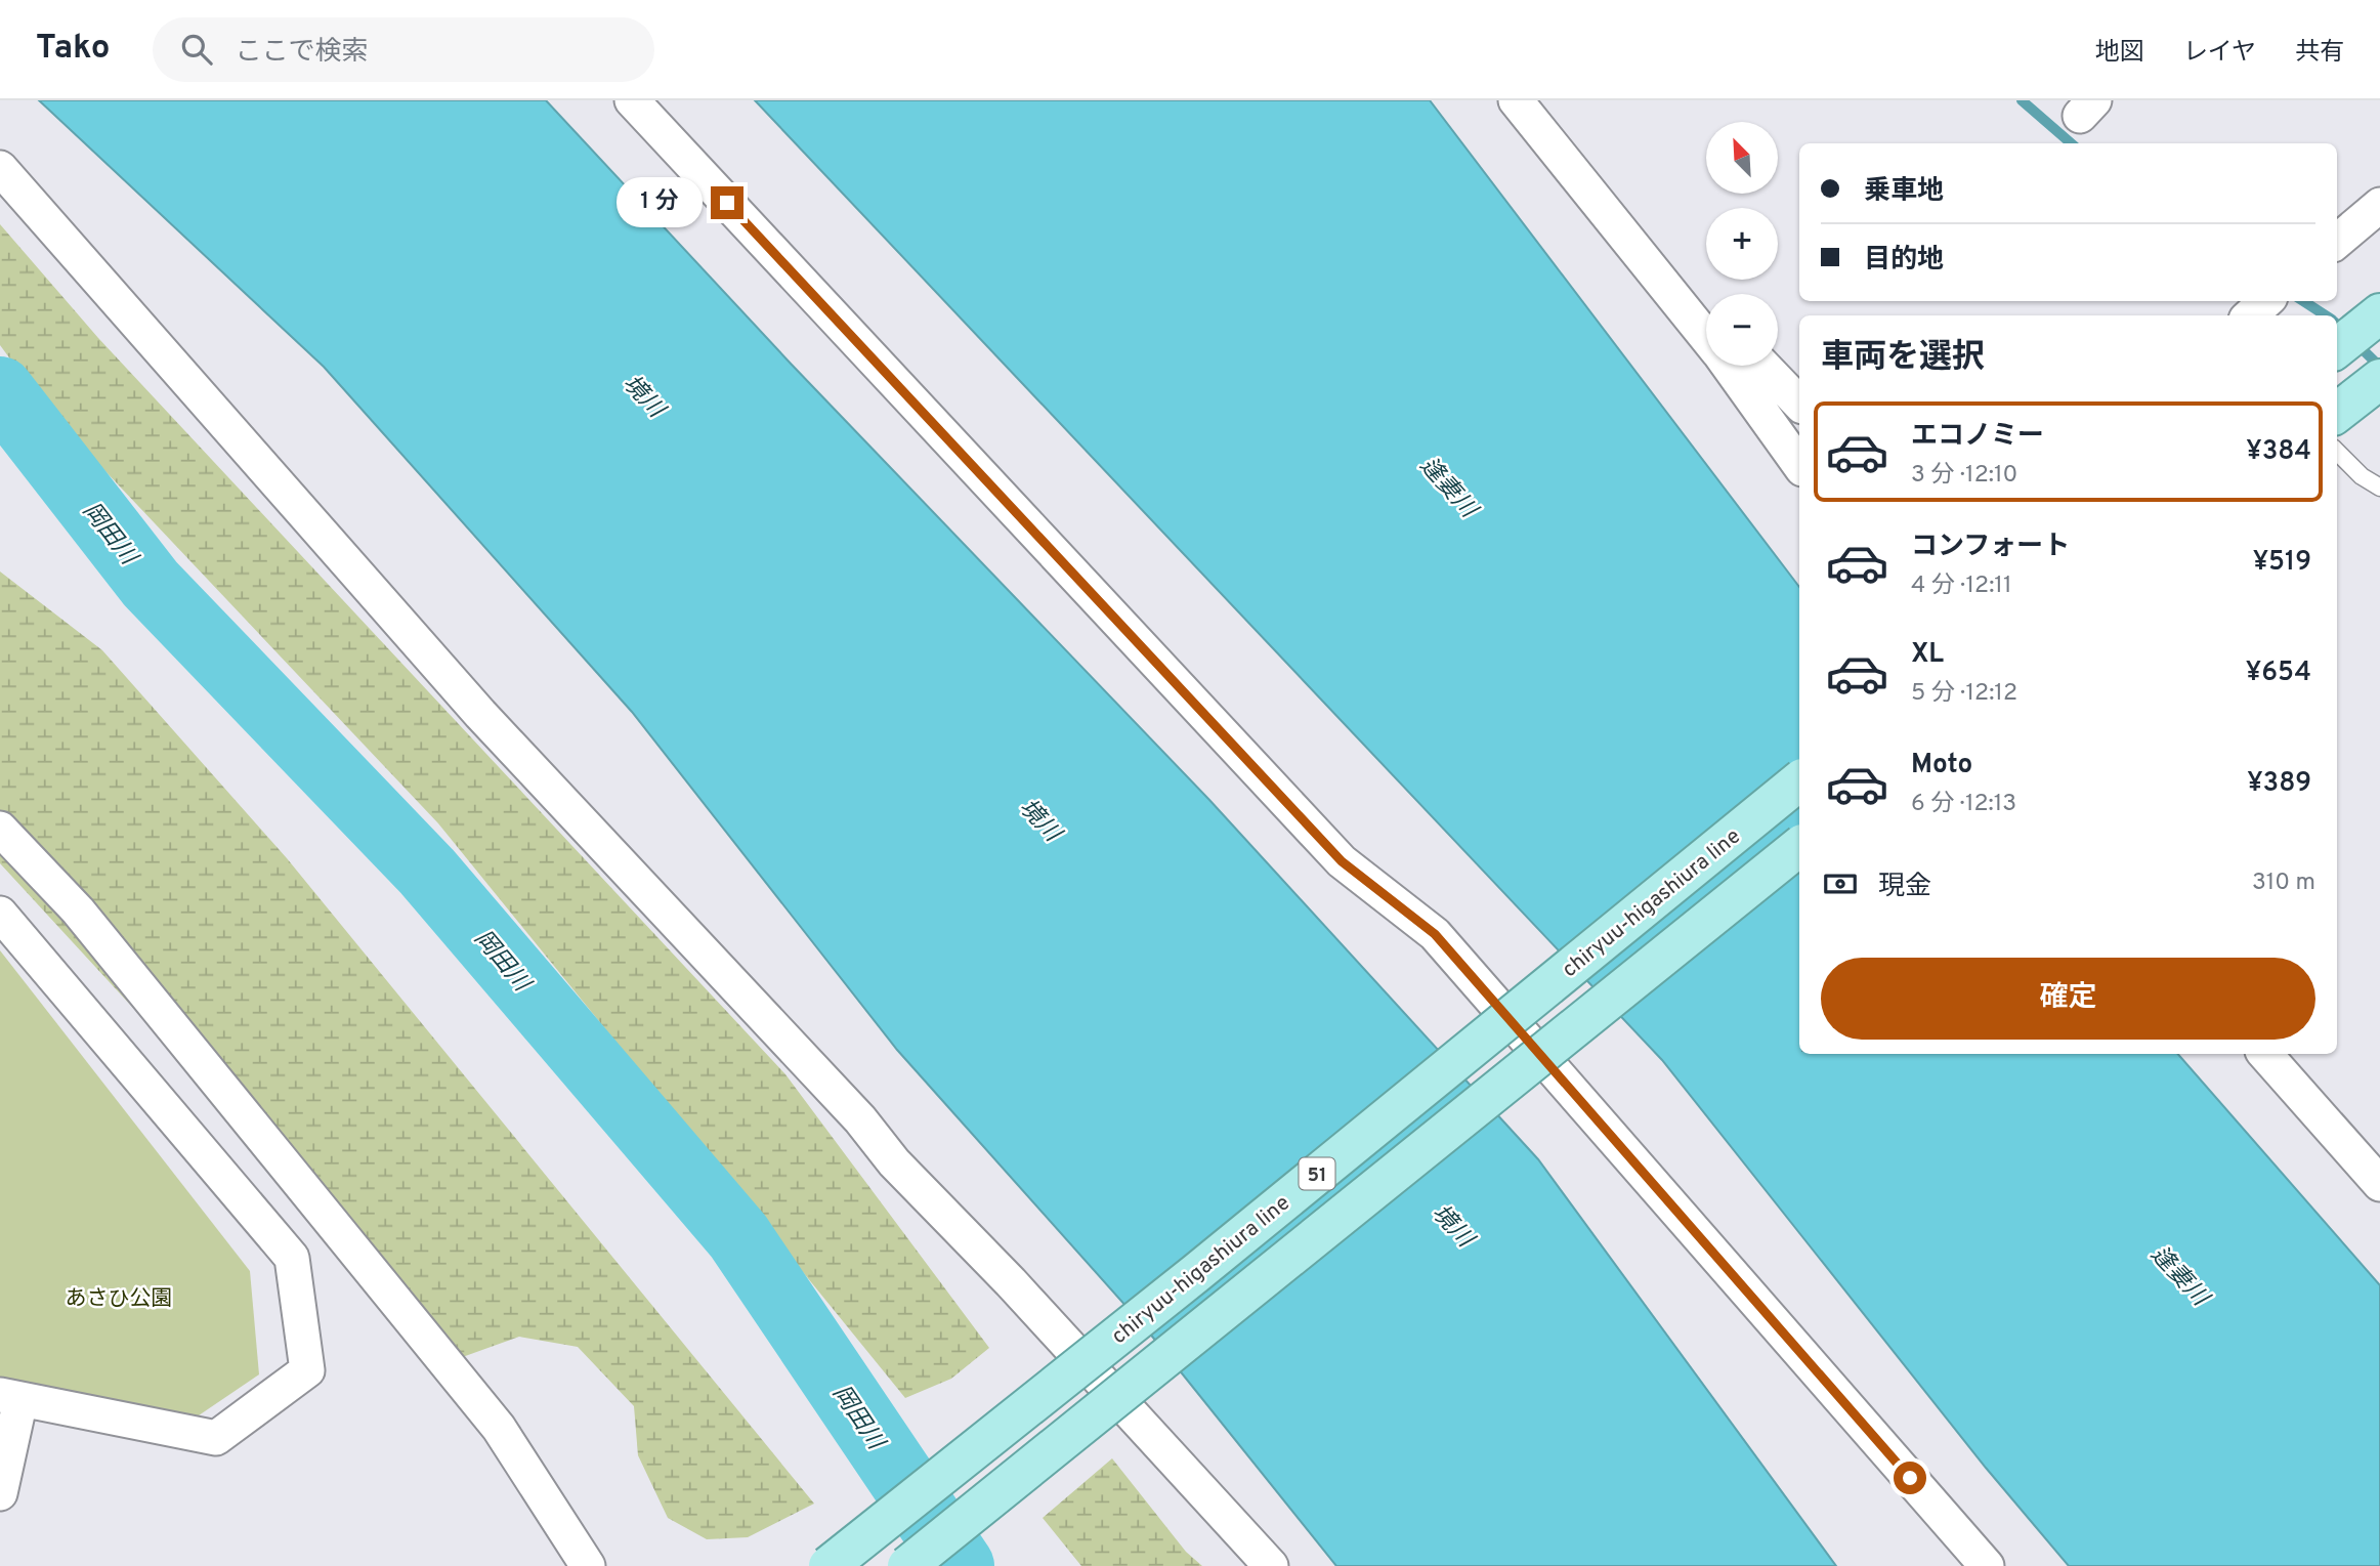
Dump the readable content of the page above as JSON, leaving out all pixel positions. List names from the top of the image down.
{
  "streets": {
    "main road": ["chiryuu-higashiura line", "51"]
  },
  "water": ["境川", "逢妻川", "岡田川"],
  "parks": ["あさひ公園"],
  "north": "top left",
  "page": {
    "header": "Tako",
    "search": "ここで検索",
    "nav": ["地図", "レイヤ", "共有"],
    "map_buttons": ["+", "−"],
    "banner": ["乗車地", "目的地"],
    "bubble": "1 分",
    "heading": "車両を選択",
    "list": [
      {
        "name": "エコノミー",
        "note": "3 分 · 12:10",
        "value": "¥384"
      },
      {
        "name": "コンフォート",
        "note": "4 分 · 12:11",
        "value": "¥519"
      },
      {
        "name": "XL",
        "note": "5 分 · 12:12",
        "value": "¥654"
      },
      {
        "name": "Moto",
        "note": "6 分 · 12:13",
        "value": "¥389"
      }
    ],
    "pay": ["現金", "310 m"],
    "buttons": "確定"
  }
}
